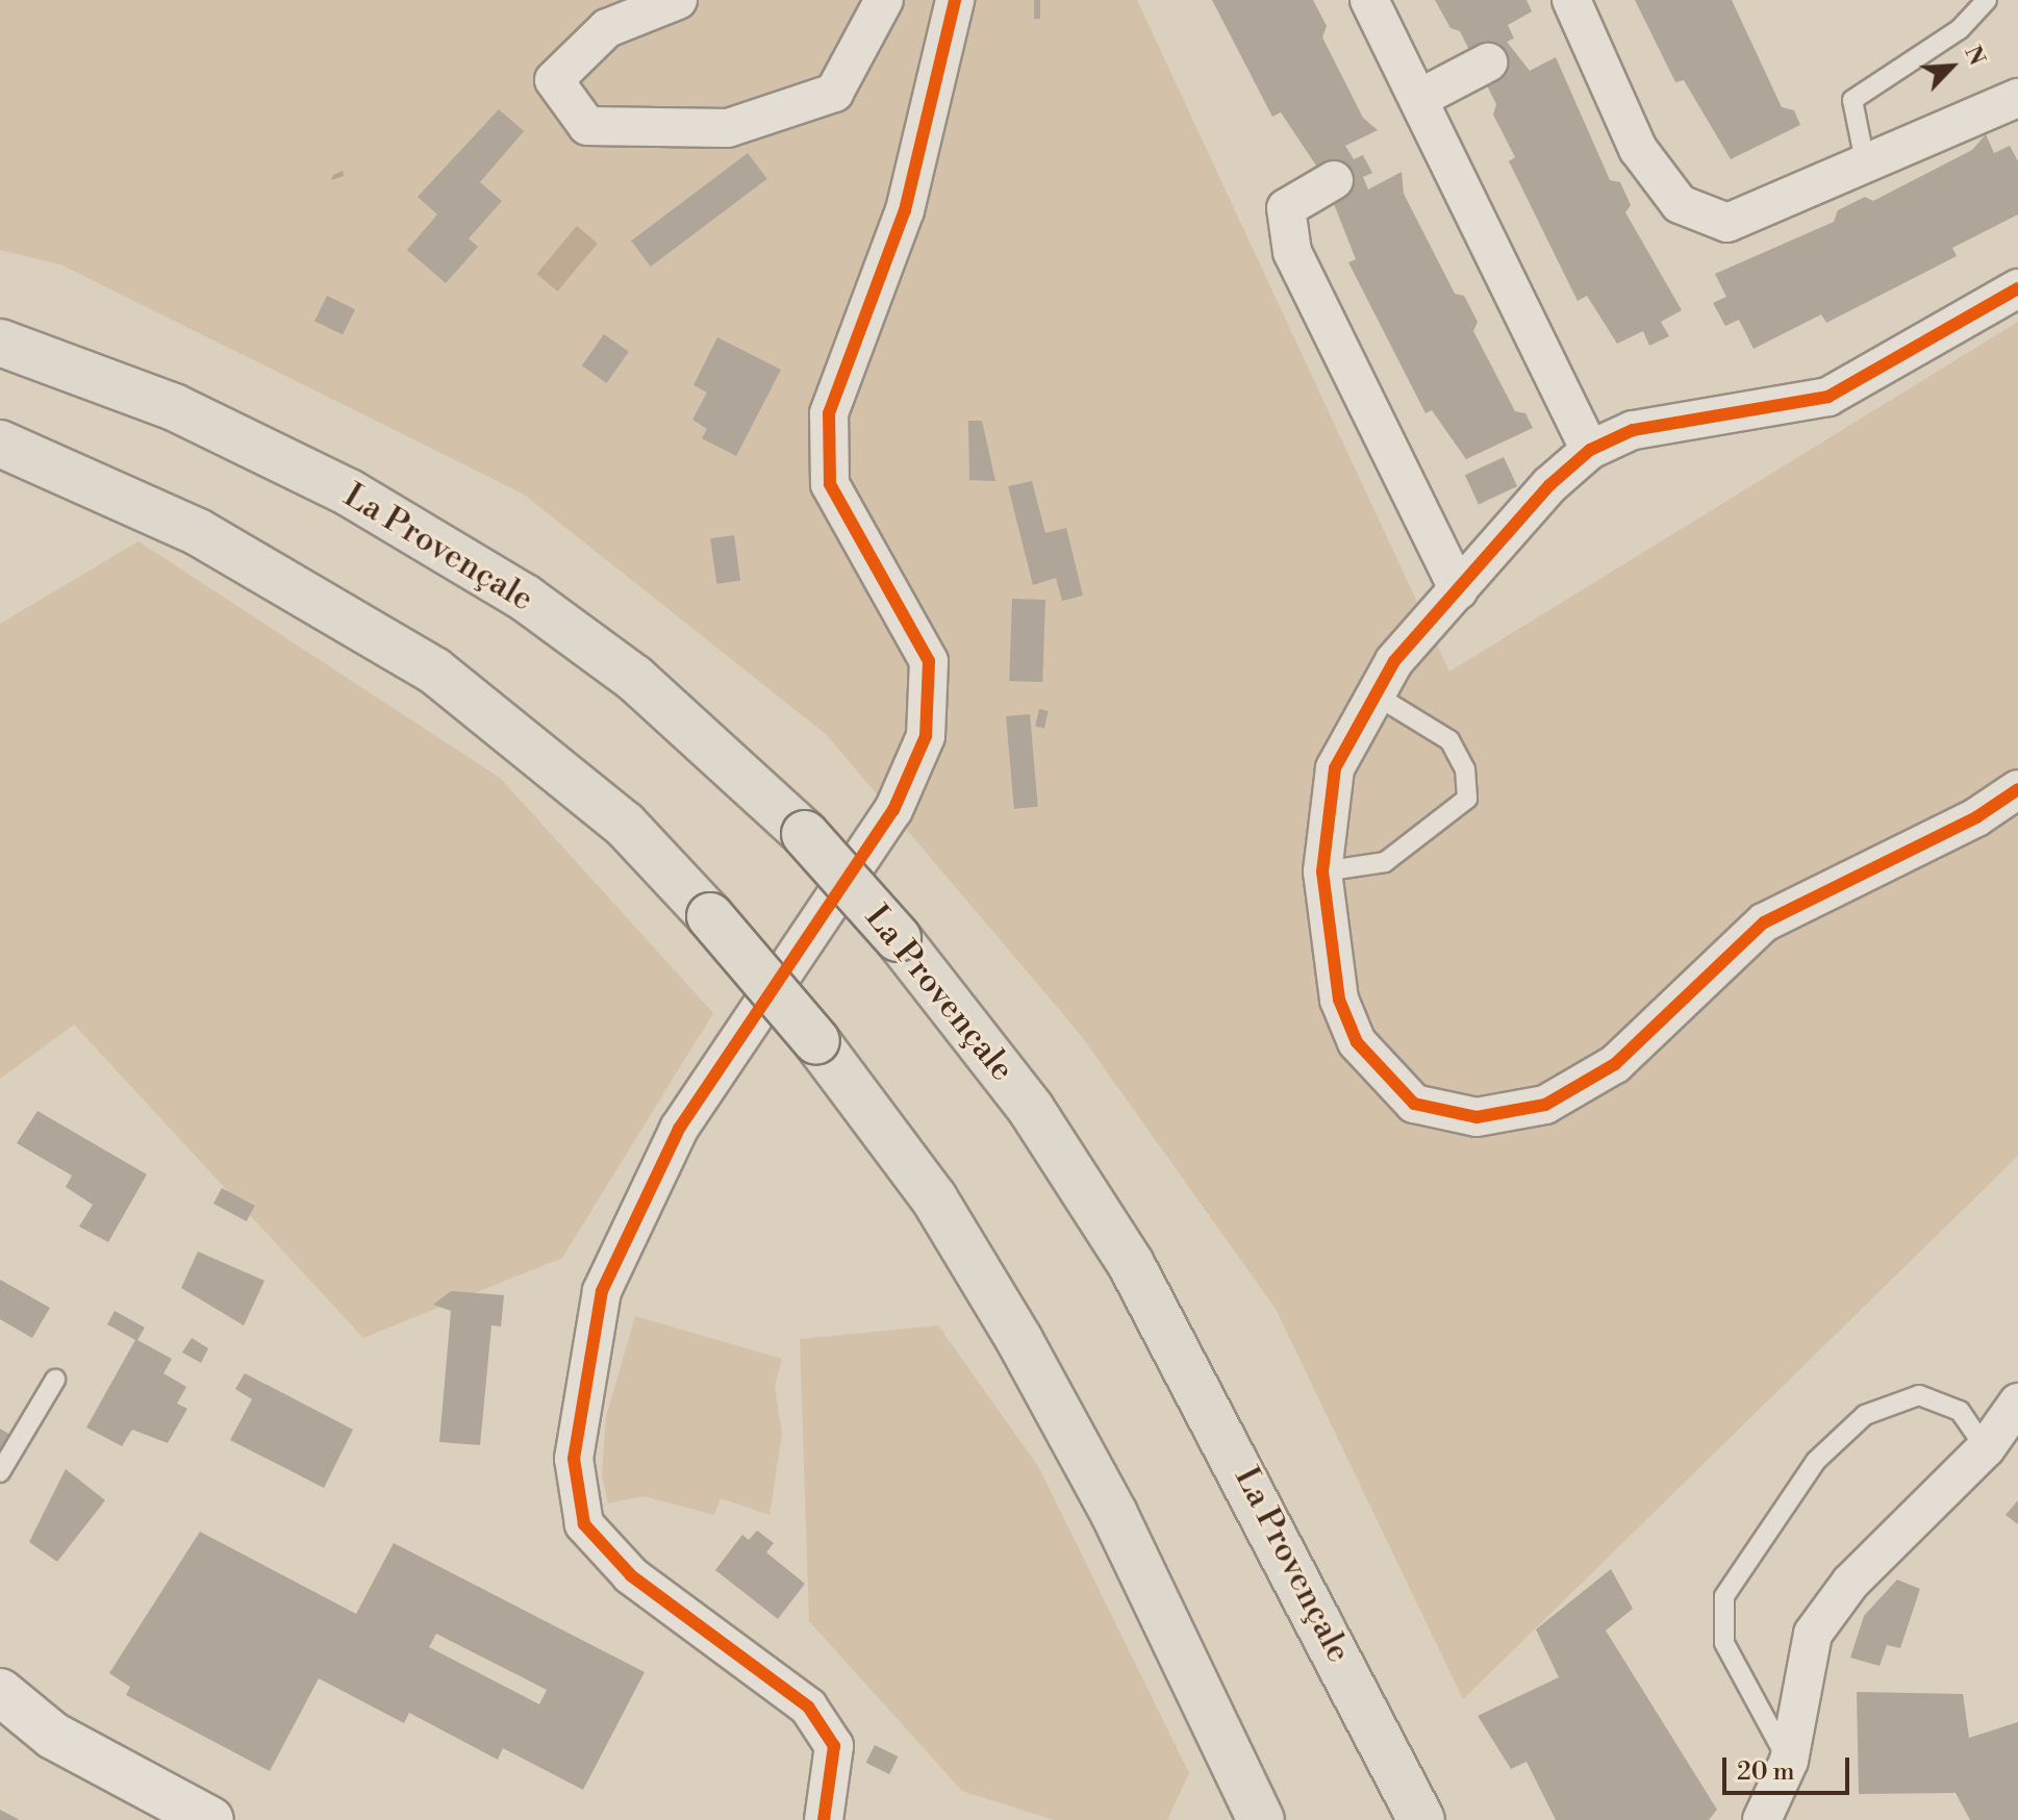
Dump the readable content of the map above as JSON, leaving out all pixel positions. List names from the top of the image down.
{
  "streets": {
    "highway": ["La Provençale"]
  },
  "scale_bar": "20 m",
  "north": "top right"
}
